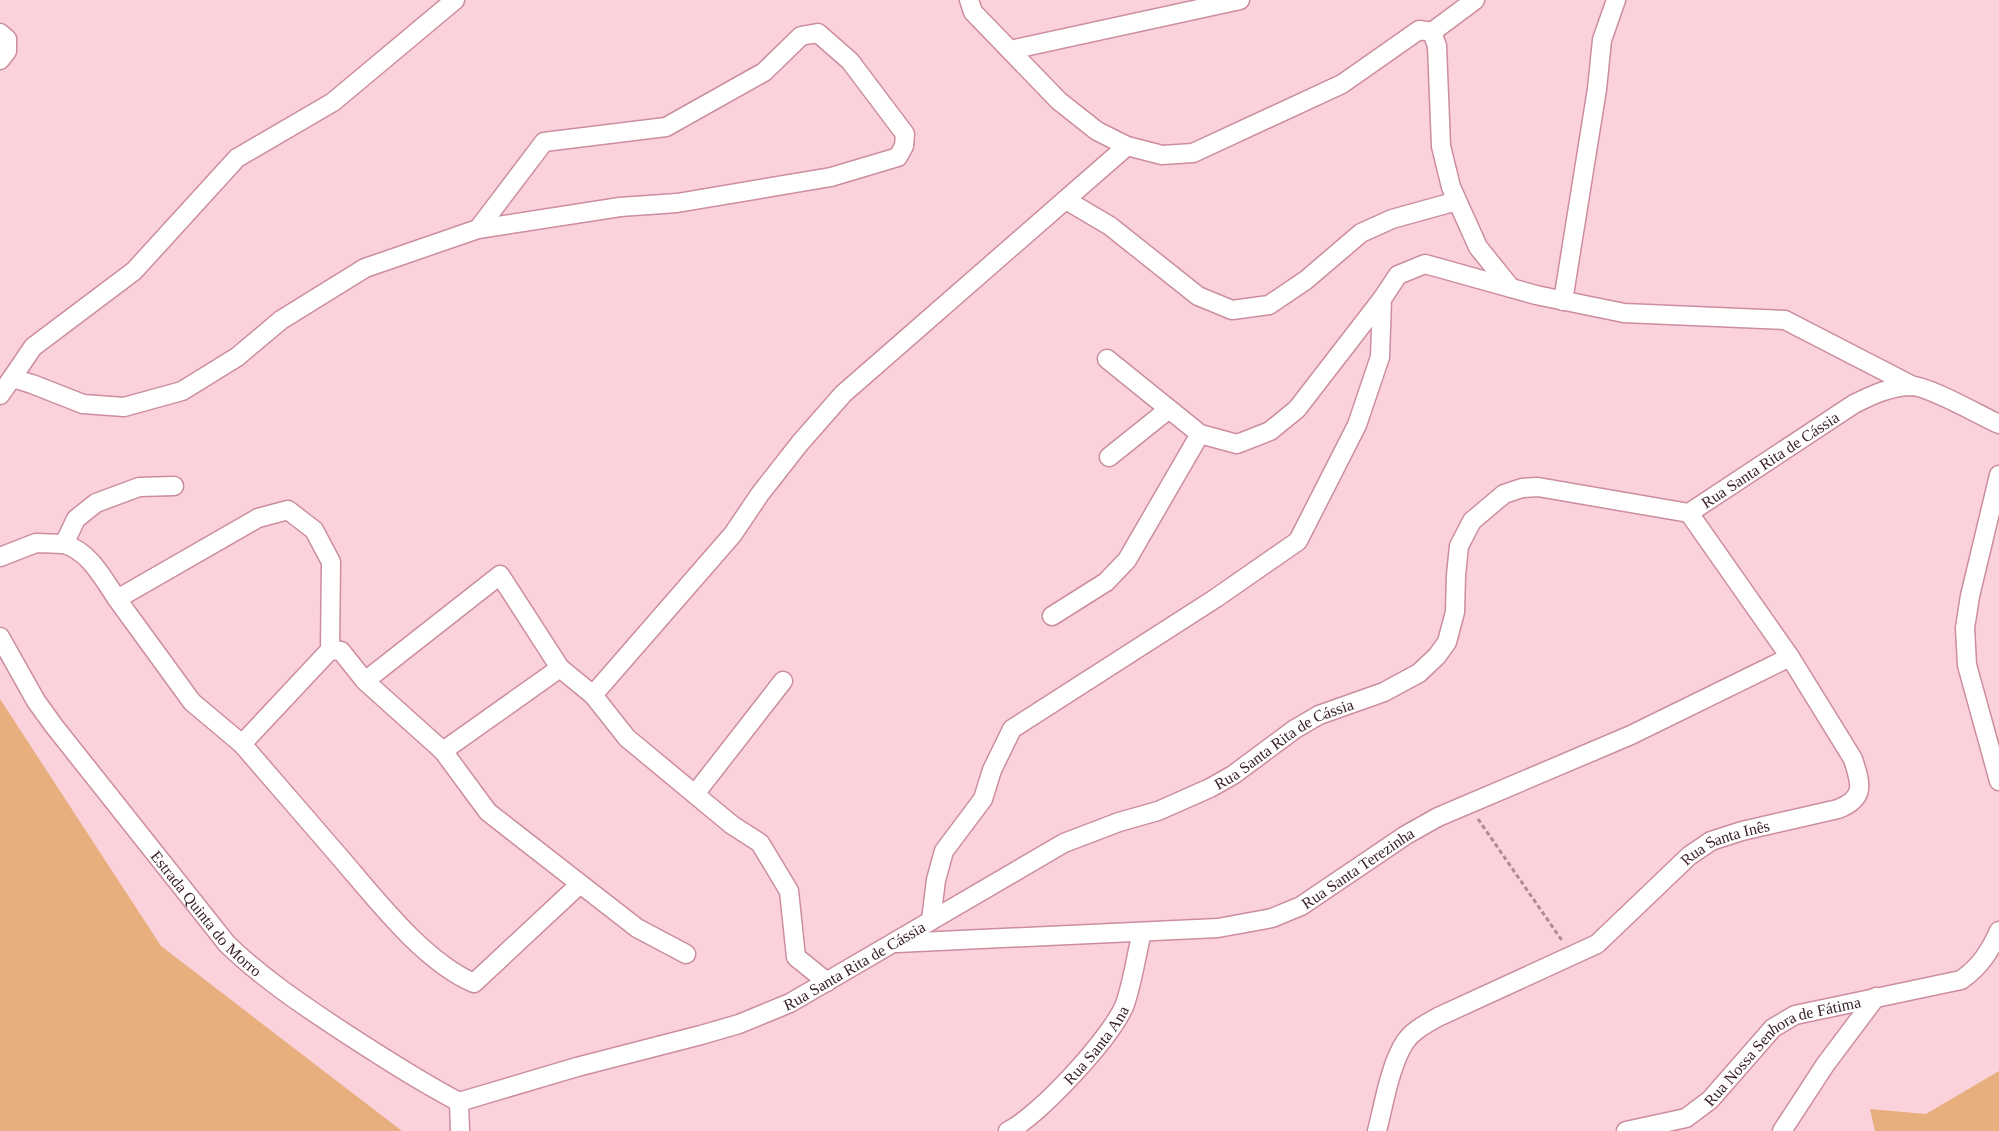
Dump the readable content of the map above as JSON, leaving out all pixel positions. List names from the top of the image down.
{
  "streets": {
    "street": [
      "Rua Santa Rita de Cássia",
      "Rua Santa Inês",
      "Rua Santa Terezinha",
      "Estrada Quinta do Morro",
      "Rua Santa Ana",
      "Rua Nossa Senhora de Fátima"
    ]
  },
  "crossings": [
    ["Rua Santa Rita de Cássia", "Rua Santa Inês"],
    ["Rua Santa Rita de Cássia", "Rua Santa Terezinha"],
    ["Rua Santa Rita de Cássia", "Estrada Quinta do Morro"],
    ["Rua Santa Inês", "Rua Santa Terezinha"],
    ["Rua Santa Terezinha", "Rua Santa Ana"]
  ]
}
